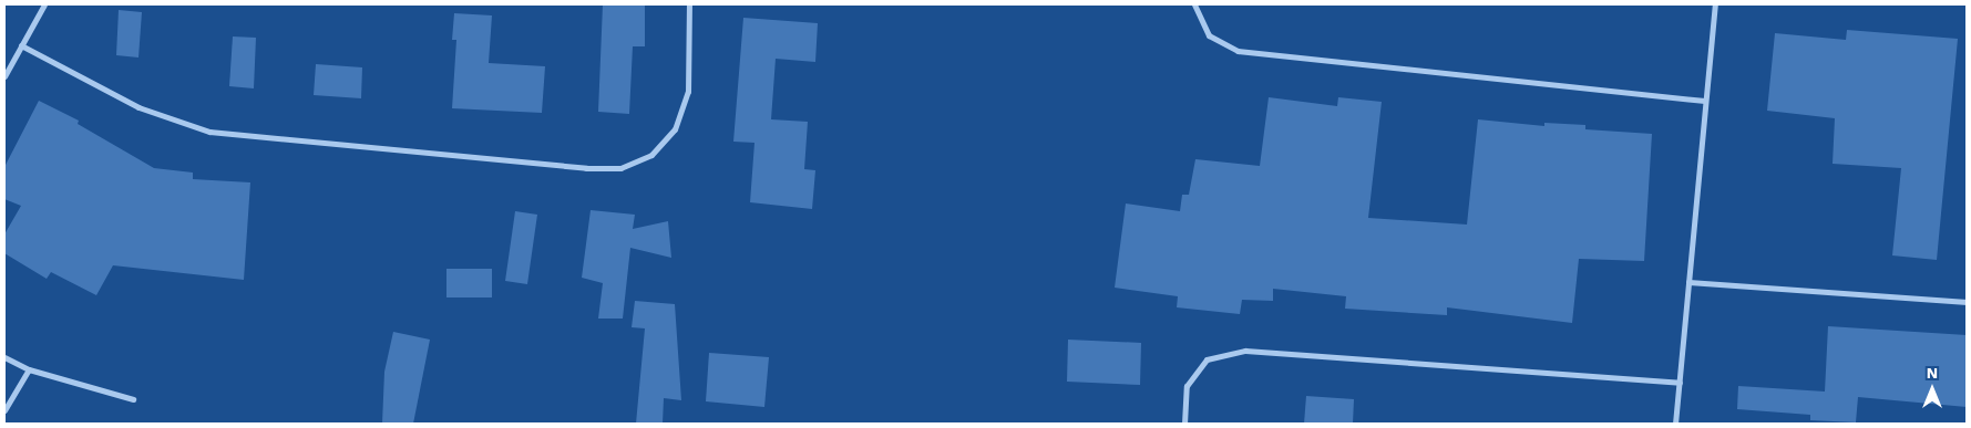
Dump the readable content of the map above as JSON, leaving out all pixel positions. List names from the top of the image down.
{
  "north": "top"
}
